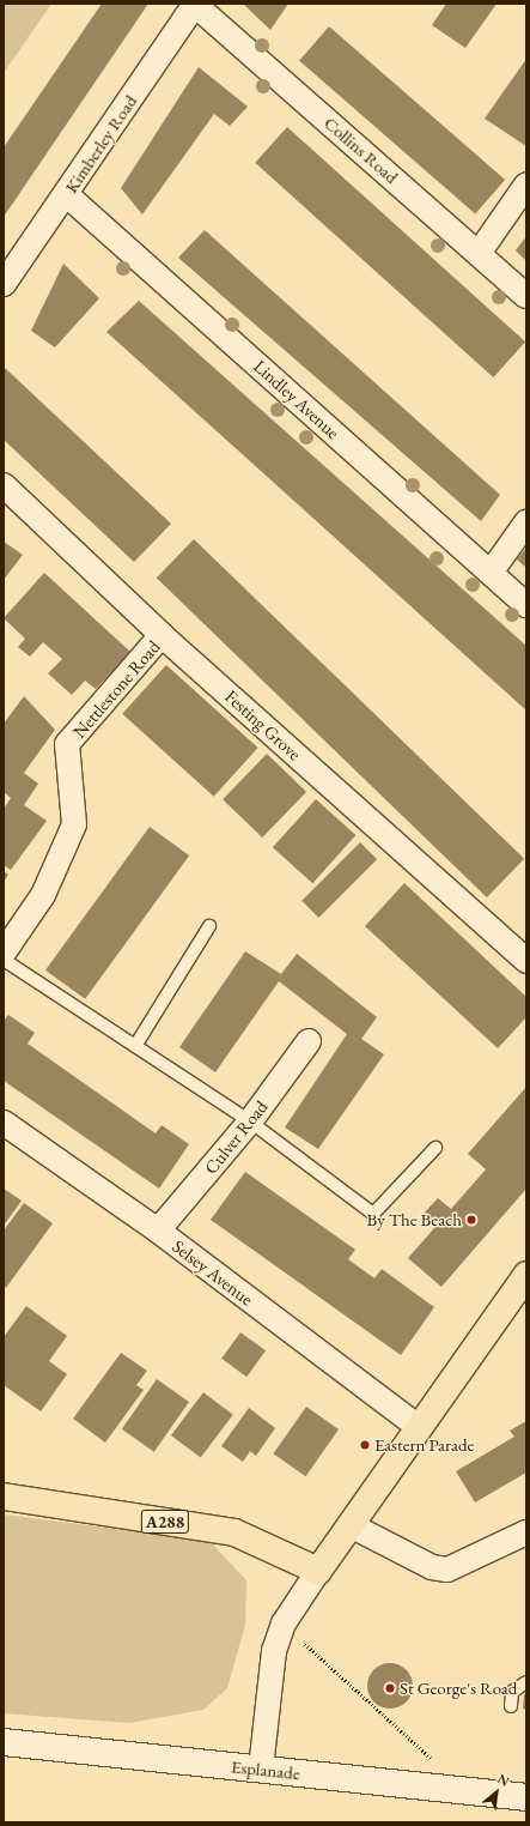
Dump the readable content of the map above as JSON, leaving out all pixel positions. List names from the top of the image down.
{
  "streets": {
    "main road": ["A288"],
    "street": [
      "Kimberley Road",
      "Collins Road",
      "Lindley Avenue",
      "Nettlestone Road",
      "Festing Grove",
      "Culver Road",
      "Selsey Avenue",
      "Esplanade"
    ]
  },
  "crossings": [
    ["Kimberley Road", "Collins Road"],
    ["Kimberley Road", "Lindley Avenue"],
    ["Nettlestone Road", "Festing Grove"],
    ["Culver Road", "Selsey Avenue"]
  ],
  "places": ["By The Beach", "Eastern Parade", "St George's Road"],
  "north": "top right"
}
